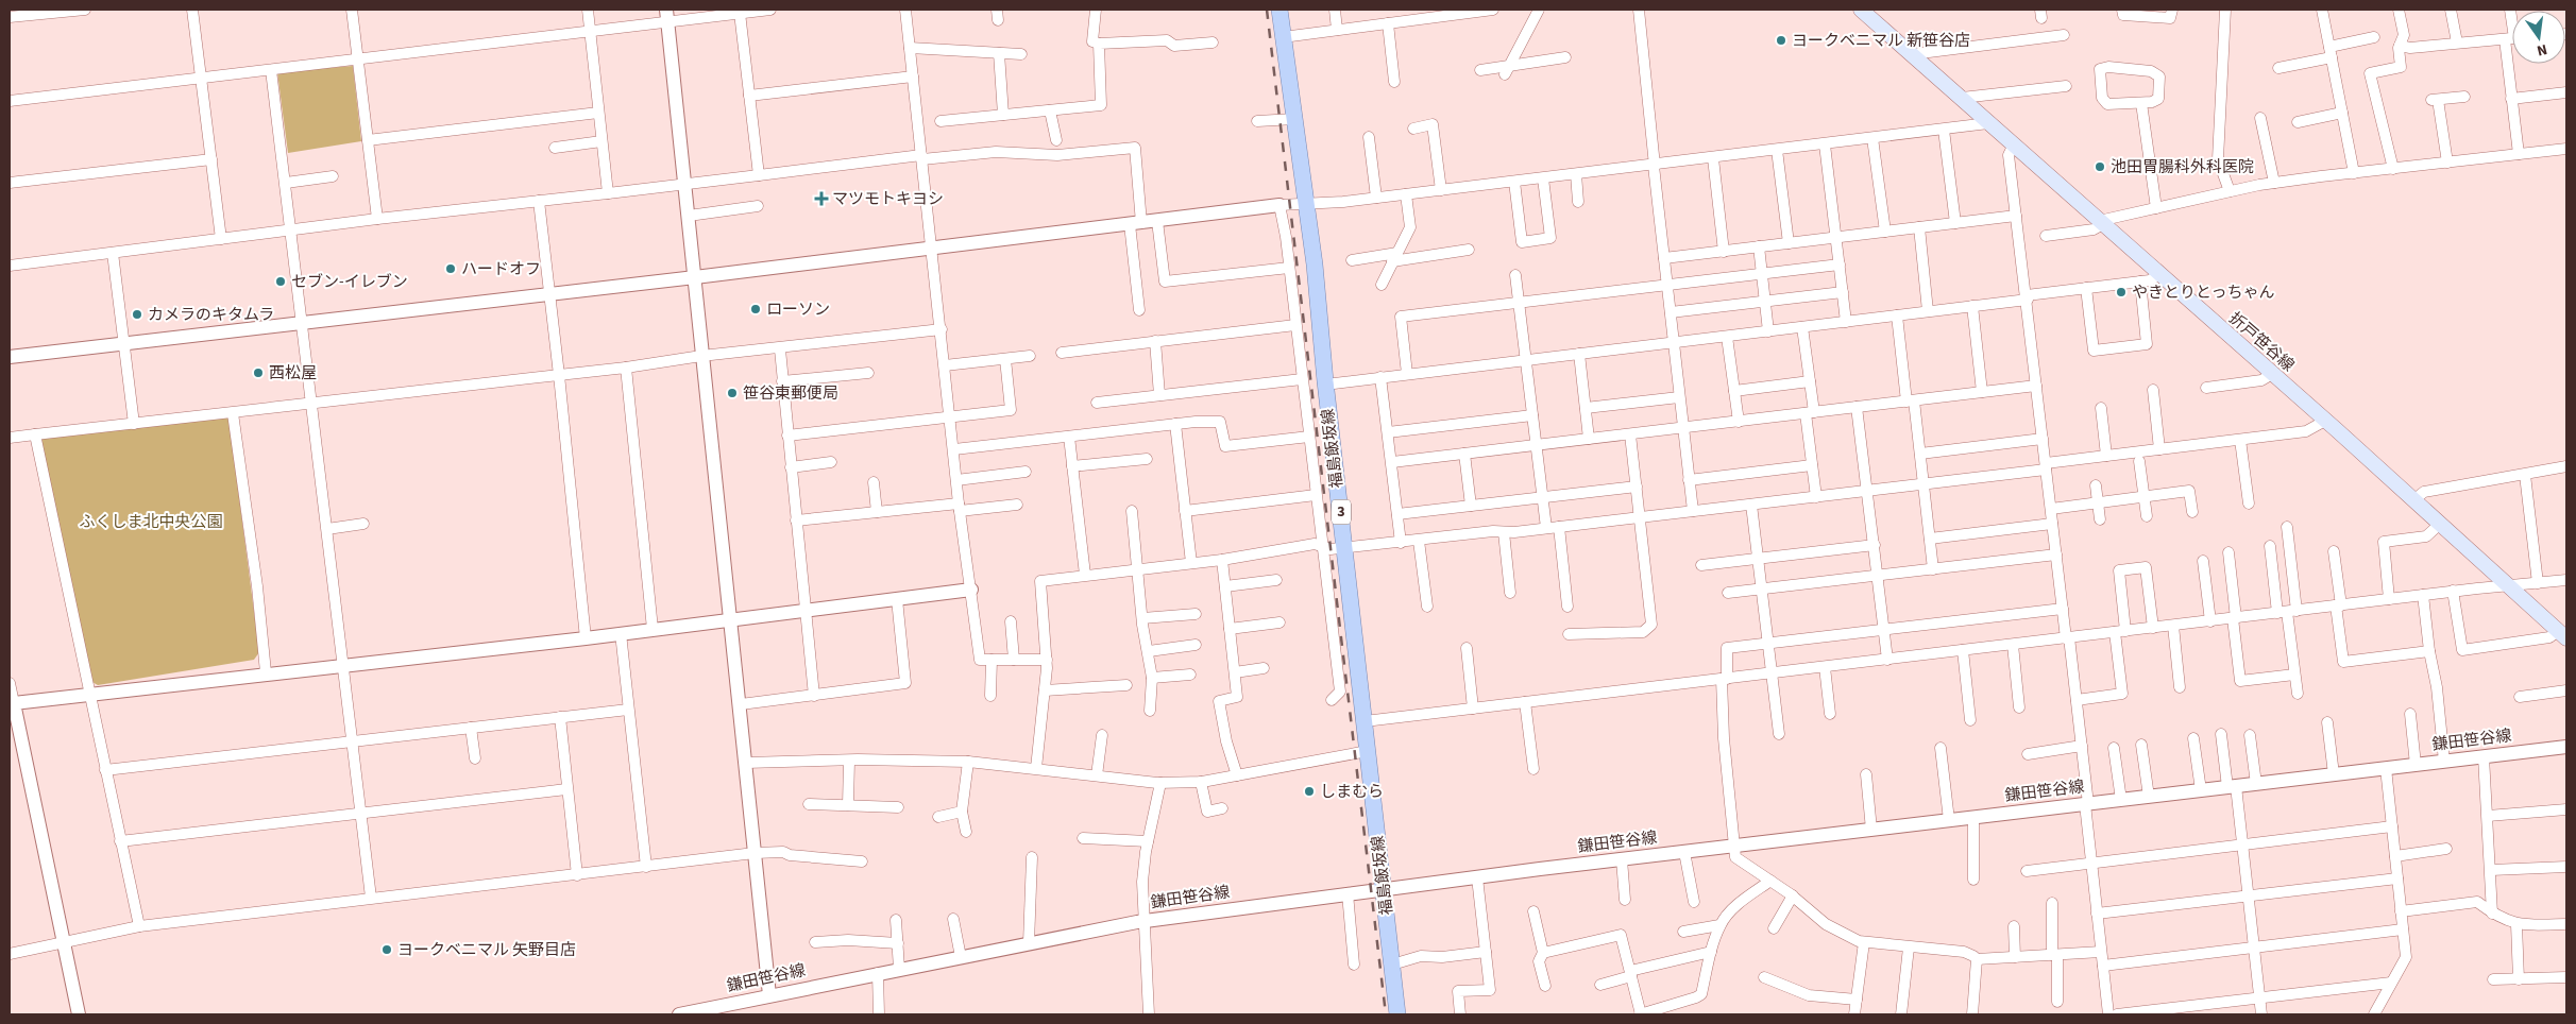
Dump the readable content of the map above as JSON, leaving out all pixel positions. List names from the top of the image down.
{
  "streets": {
    "main road": ["折戸笹谷線", "福島飯坂線", "3"],
    "street": ["鎌田笹谷線"]
  },
  "crossings": [
    ["福島飯坂線", "鎌田笹谷線"]
  ],
  "parks": ["ふくしま北中央公園"],
  "places": {
    "other": [
      "ヨークベニマル 新笹谷店",
      "池田胃腸科外科医院",
      "ハードオフ",
      "セブン-イレブン",
      "やきとりとっちゃん",
      "ローソン",
      "カメラのキタムラ",
      "西松屋",
      "笹谷東郵便局",
      "しまむら",
      "ヨークベニマル 矢野目店"
    ],
    "health": ["マツモトキヨシ"]
  },
  "north": "bottom"
}
